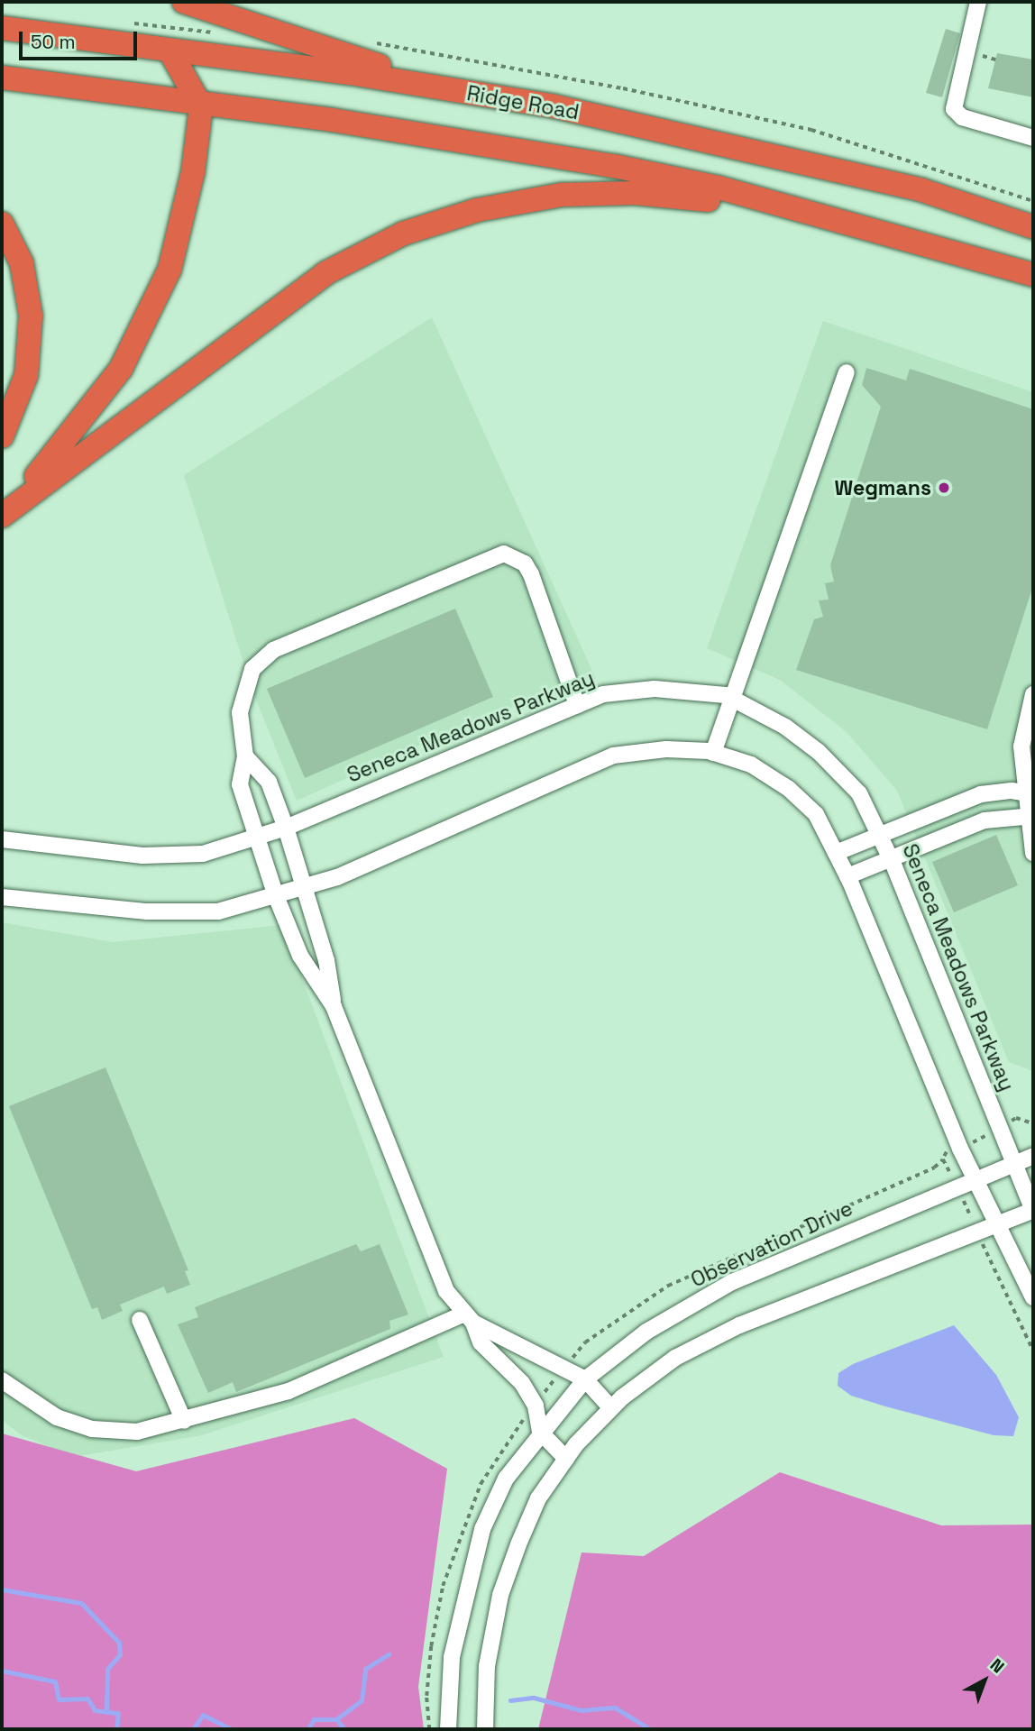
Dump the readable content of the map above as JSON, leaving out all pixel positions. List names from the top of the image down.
{
  "streets": {
    "highway": ["Ridge Road"],
    "street": ["Seneca Meadows Parkway", "Observation Drive"]
  },
  "crossings": [
    ["Seneca Meadows Parkway", "Observation Drive"]
  ],
  "places": ["Wegmans"],
  "scale_bar": "50 m",
  "north": "top right"
}
